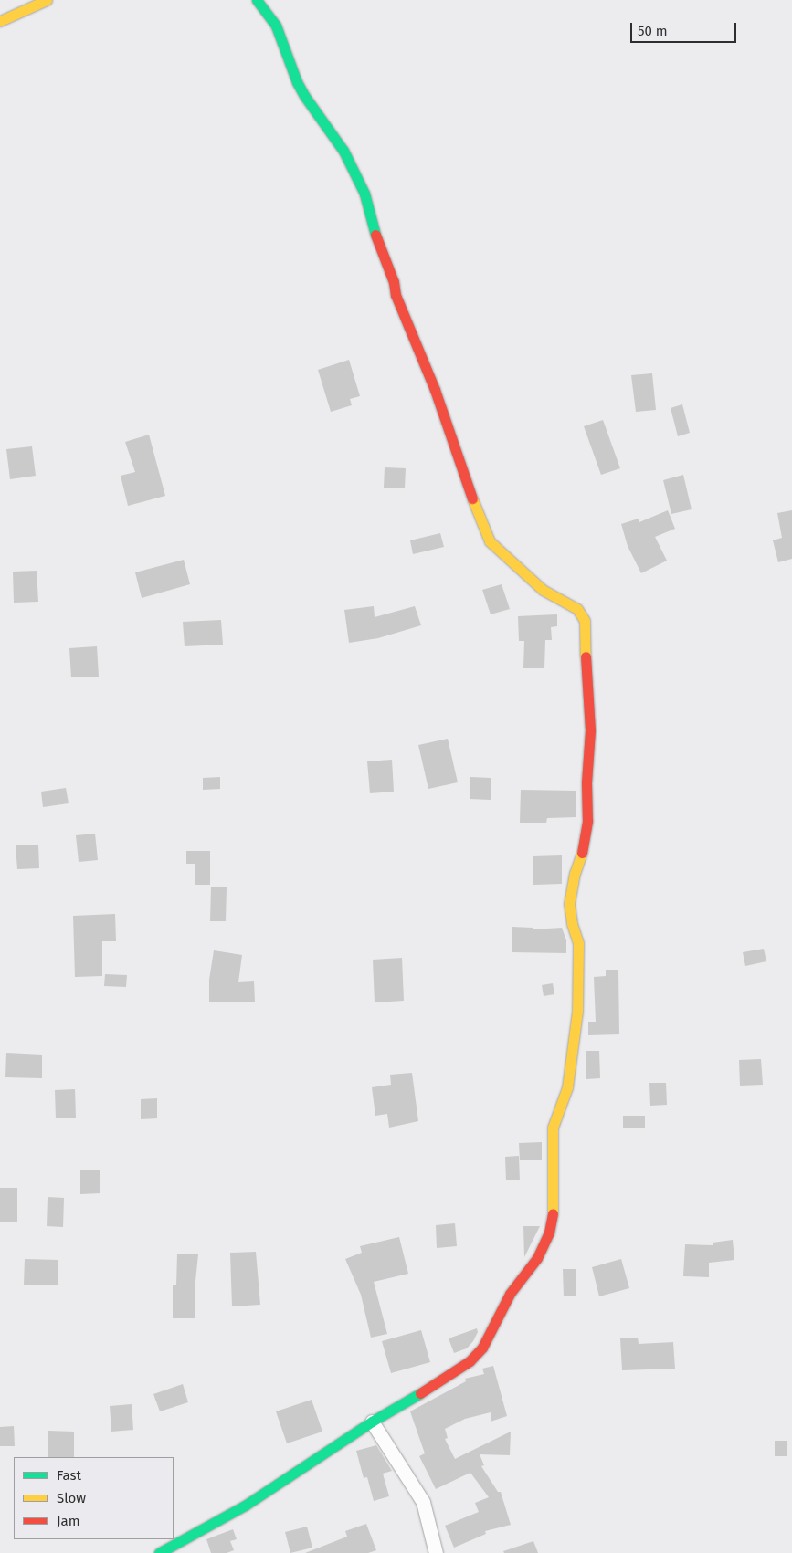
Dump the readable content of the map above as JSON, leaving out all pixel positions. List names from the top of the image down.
{
  "legend": ["Fast", "Slow", "Jam"],
  "scale_bar": "50 m"
}
